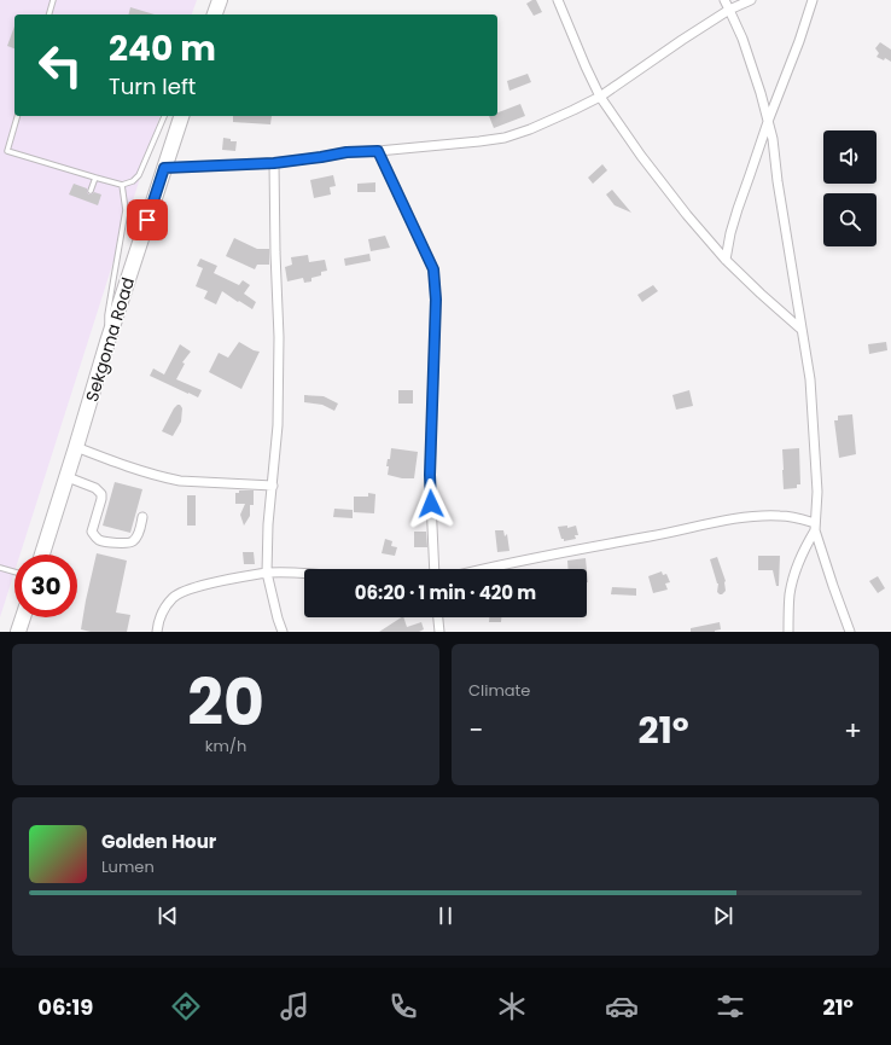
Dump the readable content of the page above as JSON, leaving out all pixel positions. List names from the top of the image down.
{
  "streets": {
    "highway": ["Sekgoma Road"]
  },
  "page": {
    "turn": ["240 m", "Turn left"],
    "limit": "30",
    "trip": "06:20 · 1 min · 420 m",
    "tile": [
      ["20", "km/h"],
      "Climate"
    ],
    "heat": ["−", "21°", "+"],
    "song": ["Golden Hour", "Lumen"],
    "tabs": ["06:19", "21°"]
  }
}
